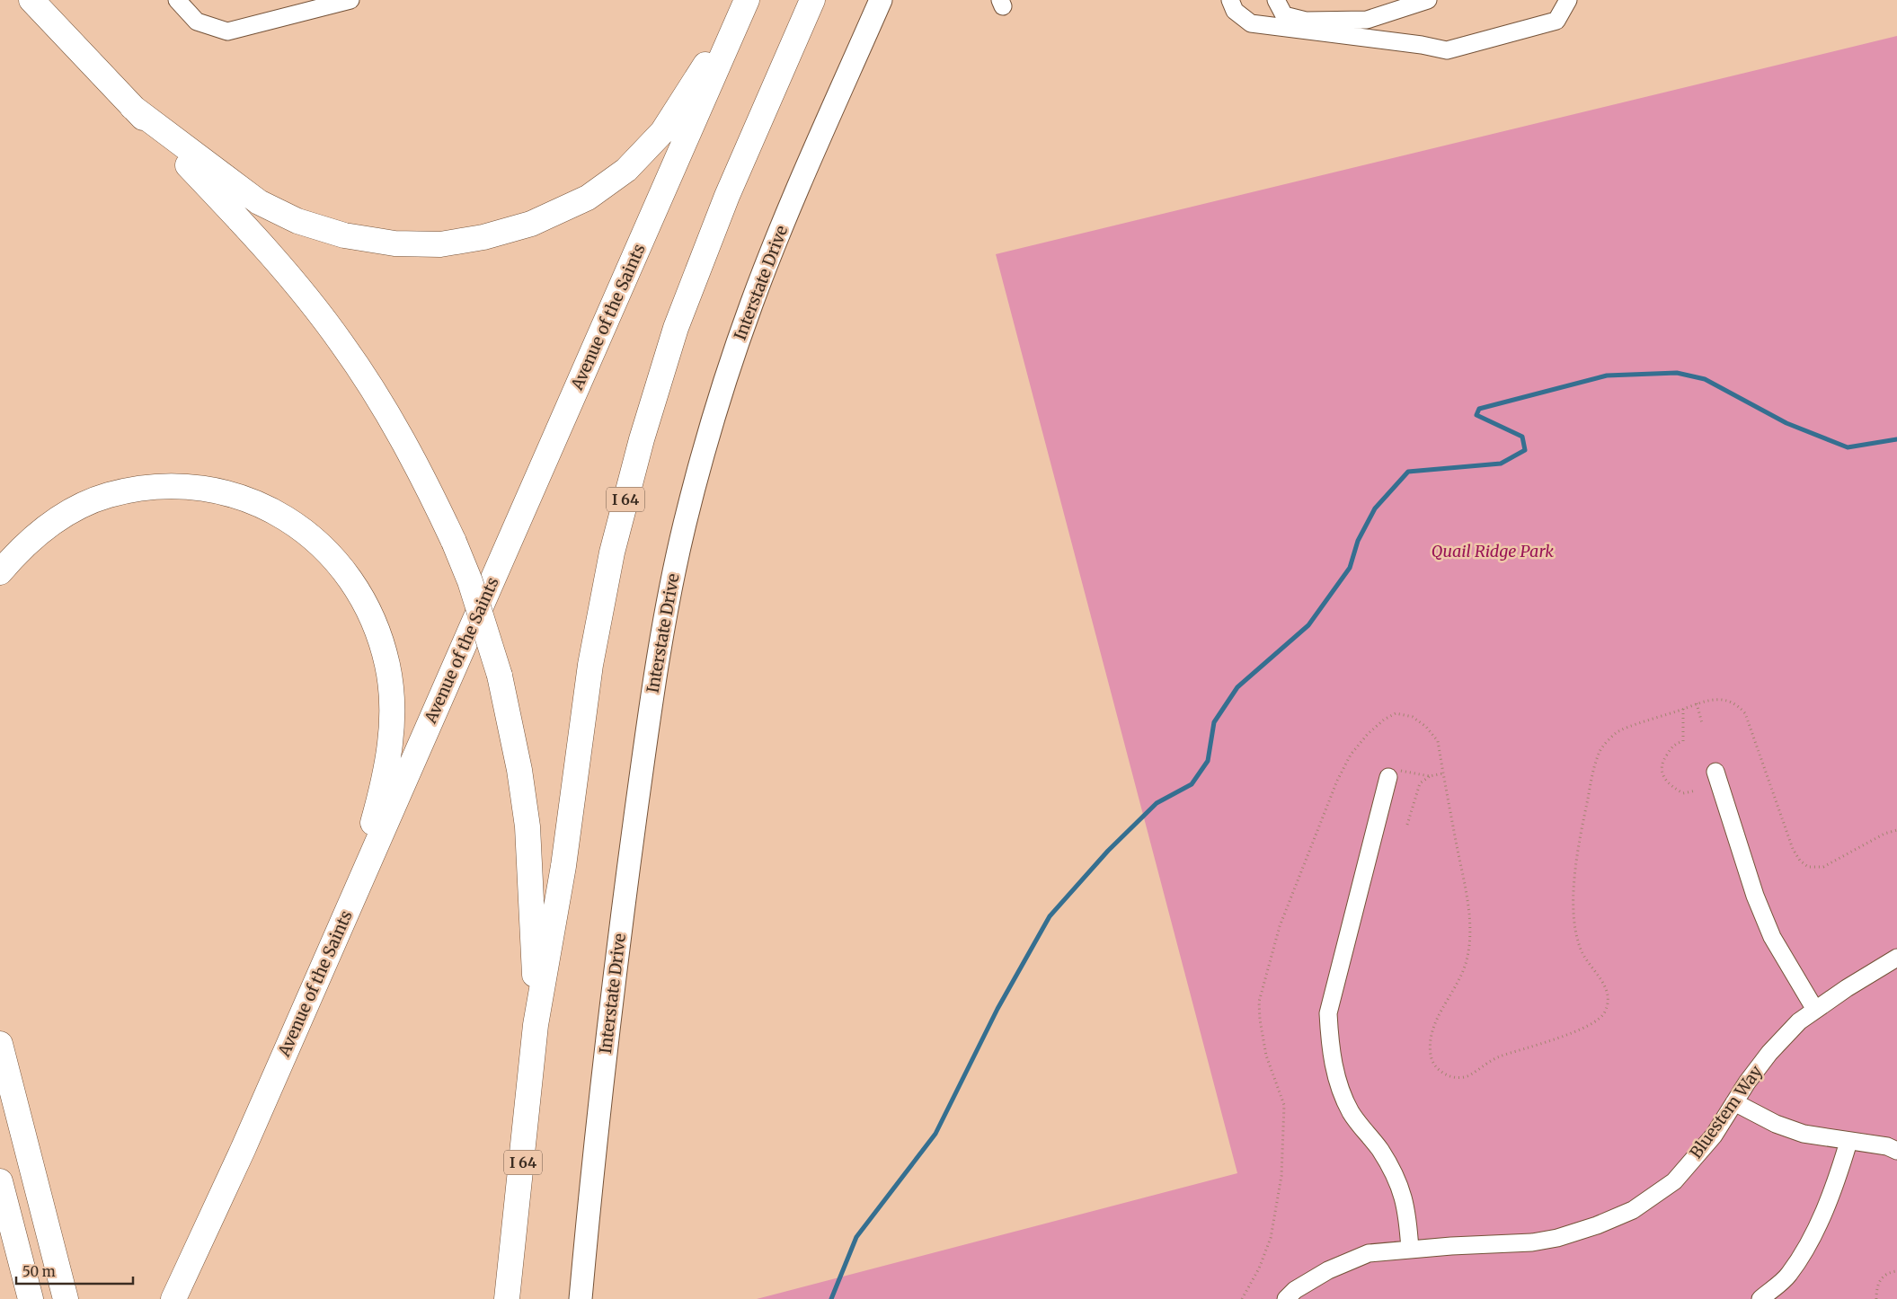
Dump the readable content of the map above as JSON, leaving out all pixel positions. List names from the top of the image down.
{
  "streets": {
    "highway": ["Avenue of the Saints", "I 64"],
    "main road": ["Interstate Drive"],
    "street": ["Bluestem Way"]
  },
  "parks": ["Quail Ridge Park"],
  "scale_bar": "50 m"
}
